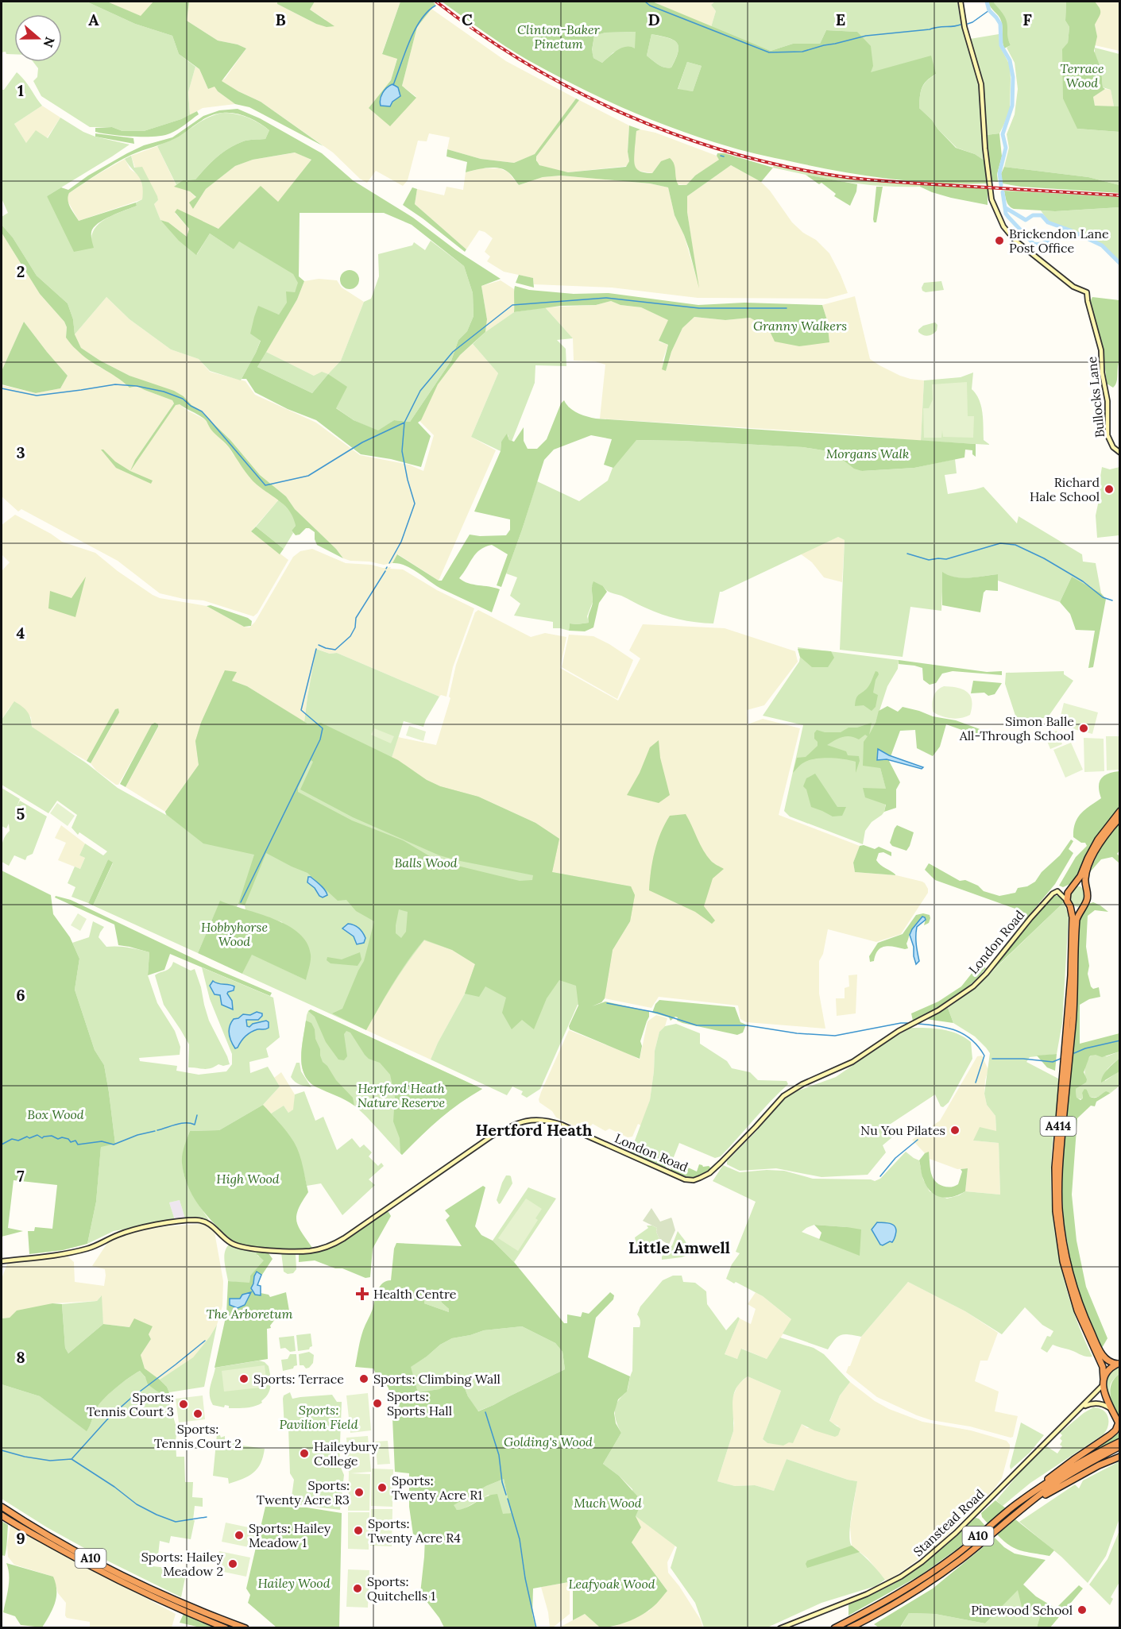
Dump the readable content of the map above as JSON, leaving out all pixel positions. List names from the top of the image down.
{
  "streets": {
    "highway": ["A414", "A10"],
    "main road": ["Bullocks Lane", "London Road", "Stanstead Road"]
  },
  "districts": ["Hertford Heath", "Little Amwell"],
  "parks": [
    "Clinton-Baker Pinetum",
    "Terrace Wood",
    "Granny Walkers",
    "Morgans Walk",
    "Balls Wood",
    "Hobbyhorse Wood",
    "Hertford Heath Nature Reserve",
    "Box Wood",
    "High Wood",
    "The Arboretum",
    "Sports: Pavilion Field",
    "Golding's Wood",
    "Much Wood",
    "Hailey Wood",
    "Leafyoak Wood"
  ],
  "places": {
    "other": [
      "Brickendon Lane Post Office",
      "Richard Hale School",
      "Simon Balle All-Through School",
      "Nu You Pilates",
      "Sports: Terrace",
      "Sports: Climbing Wall",
      "Sports: Sports Hall",
      "Sports: Tennis Court 3",
      "Sports: Tennis Court 2",
      "Haileybury College",
      "Sports: Twenty Acre R1",
      "Sports: Twenty Acre R3",
      "Sports: Twenty Acre R4",
      "Sports: Hailey Meadow 1",
      "Sports: Hailey Meadow 2",
      "Sports: Quitchells 1",
      "Pinewood School"
    ],
    "health": ["Health Centre"]
  },
  "north": "right",
  "grid": {
    "columns": [
      "A",
      "B",
      "C",
      "D",
      "E",
      "F"
    ],
    "rows": [
      "1",
      "2",
      "3",
      "4",
      "5",
      "6",
      "7",
      "8",
      "9"
    ]
  }
}
